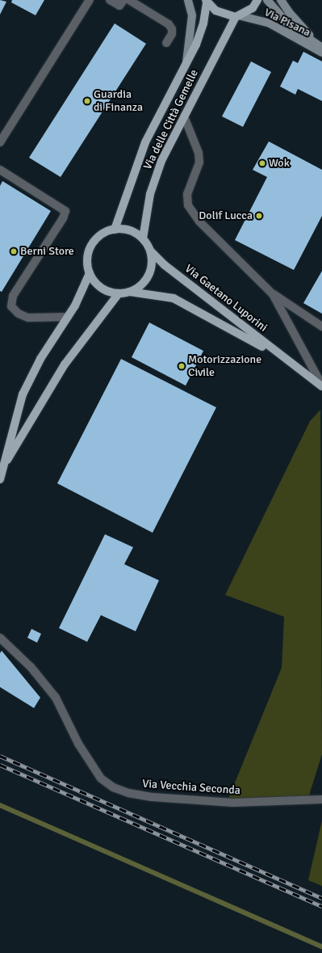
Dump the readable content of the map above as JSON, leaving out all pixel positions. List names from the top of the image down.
{
  "streets": {
    "main road": ["Via Pisana", "Via delle Città Gemelle", "Via Gaetano Luporini"],
    "street": ["Via Vecchia Seconda"]
  },
  "crossings": [
    ["Via Pisana", "Via delle Città Gemelle"],
    ["Via delle Città Gemelle", "Via Gaetano Luporini"]
  ],
  "places": [
    "Guardia di Finanza",
    "Wok",
    "Dolif Lucca",
    "Berni Store",
    "Motorizzazione Civile"
  ]
}
